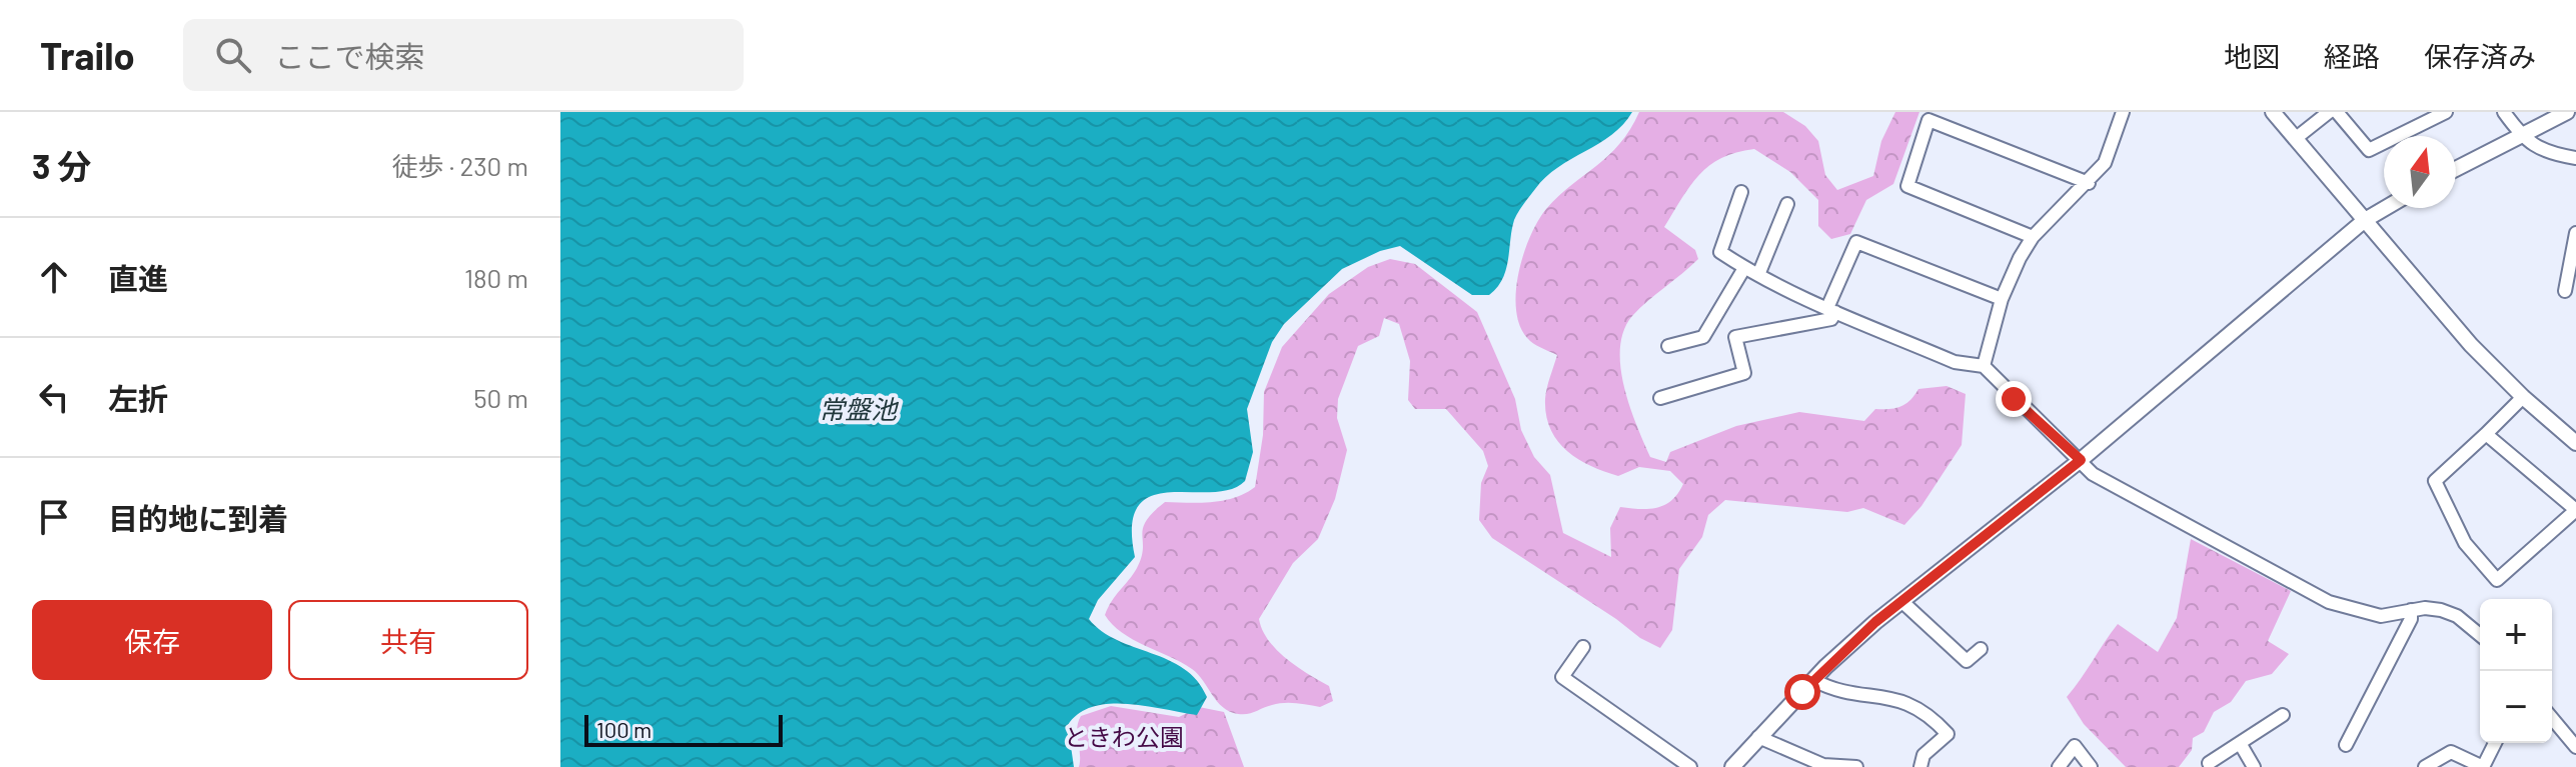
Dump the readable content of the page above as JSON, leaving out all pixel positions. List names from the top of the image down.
{
  "water": ["常盤池"],
  "parks": ["ときわ公園"],
  "scale_bar": "100 m",
  "north": "top",
  "page": {
    "header": "Trailo",
    "search": "ここで検索",
    "nav": ["地図", "経路", "保存済み"],
    "heading": ["3 分", "徒歩 · 230 m"],
    "list": [
      ["直進", "180 m"],
      ["左折", "50 m"],
      "目的地に到着"
    ],
    "buttons": ["保存", "共有"],
    "map_buttons": ["+", "−"],
    "scale": "100 m"
  }
}
